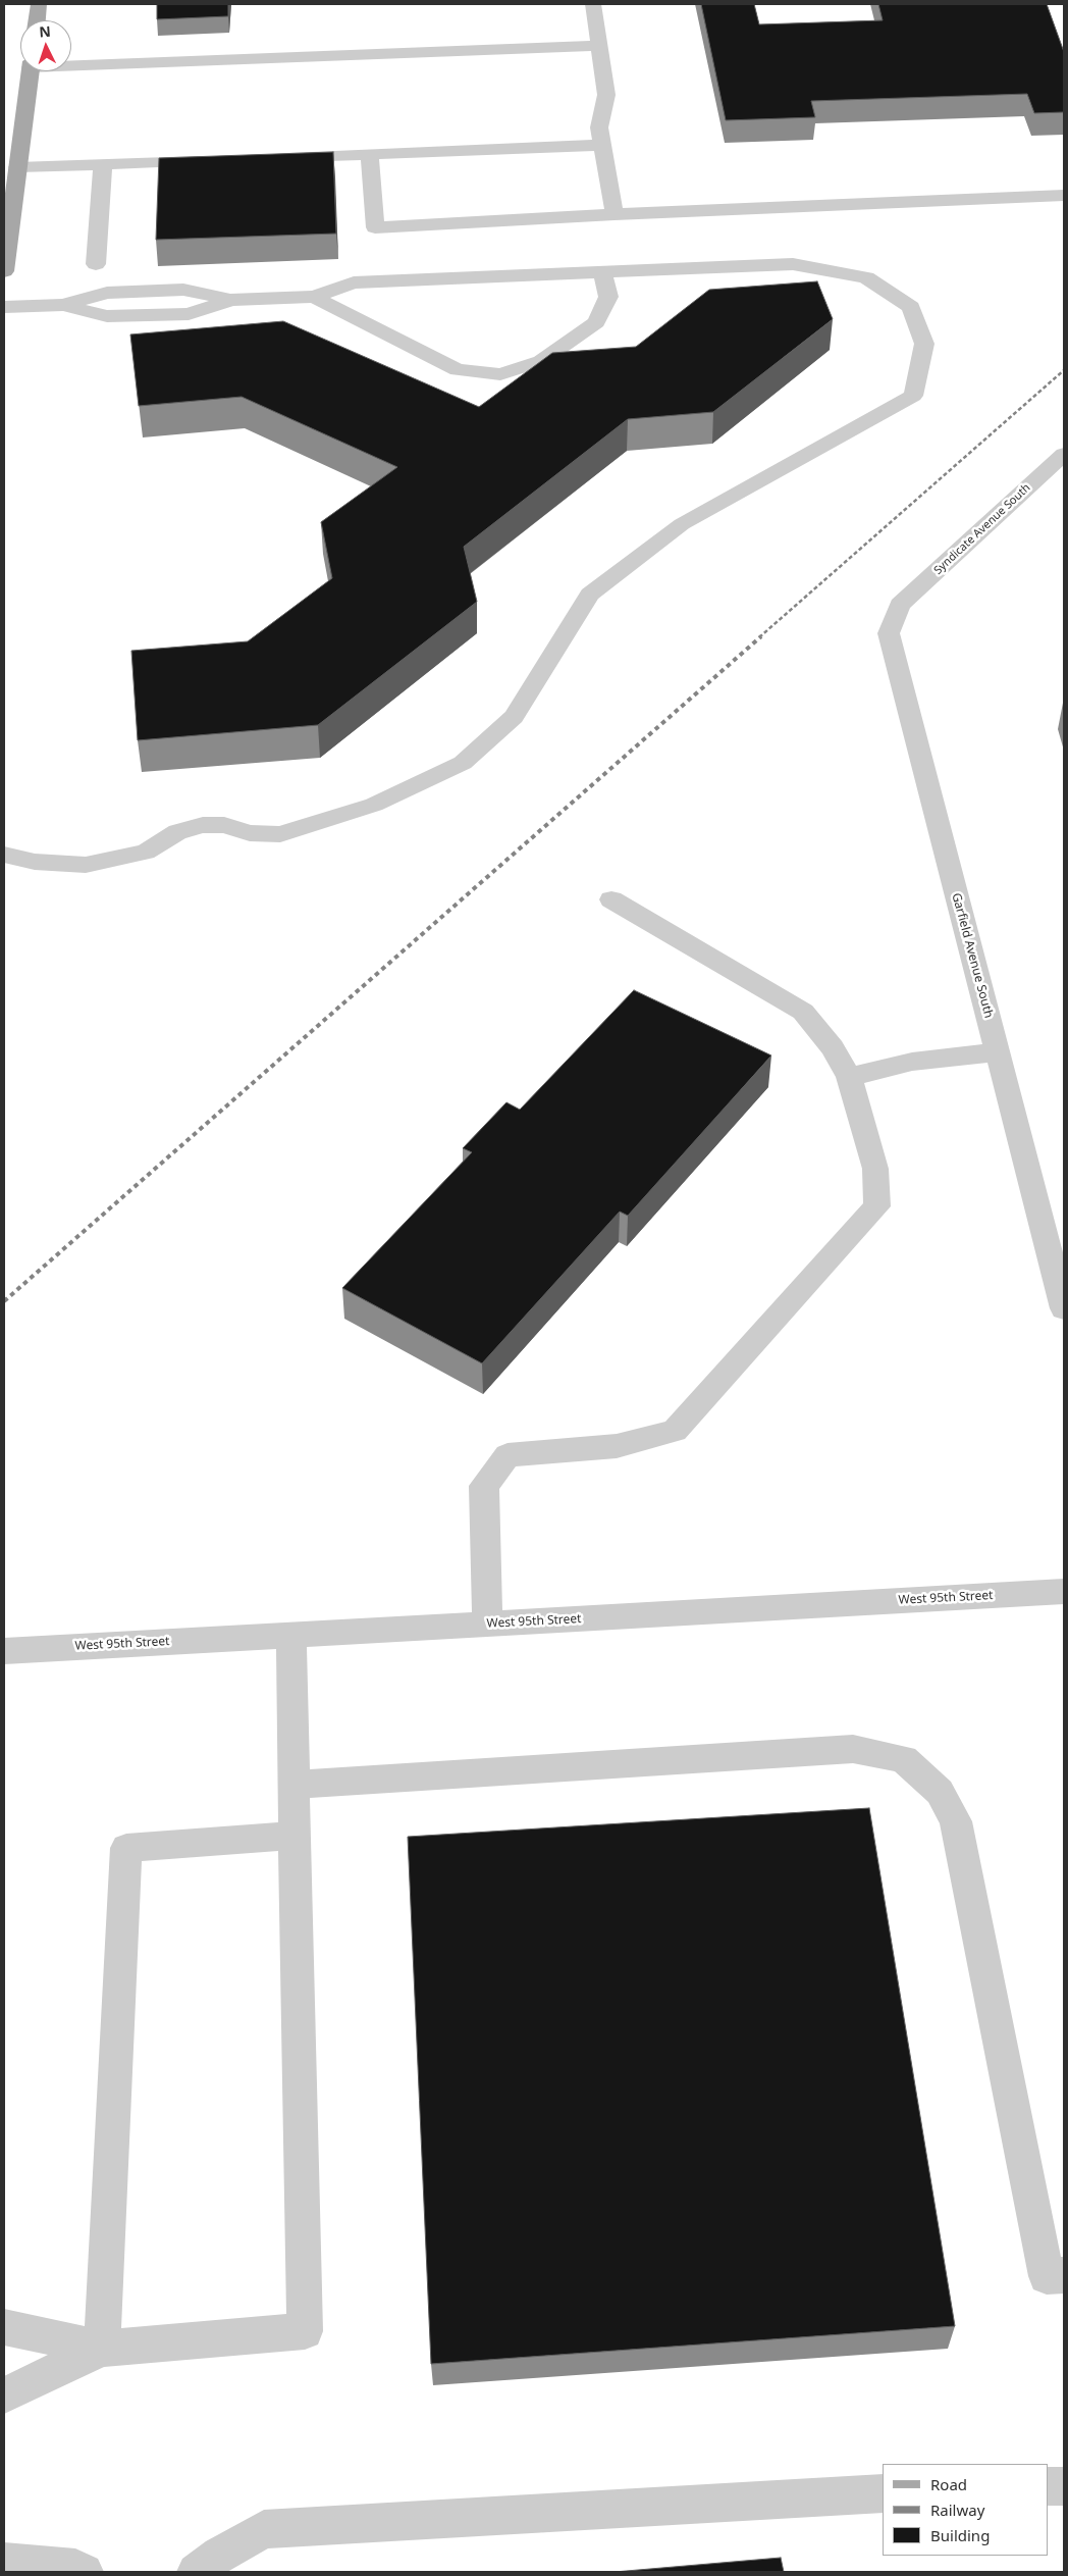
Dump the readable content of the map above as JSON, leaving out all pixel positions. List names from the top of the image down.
{
  "streets": {
    "street": ["Syndicate Avenue South", "Garfield Avenue South", "West 95th Street"]
  },
  "crossings": [
    ["Syndicate Avenue South", "Garfield Avenue South"]
  ],
  "legend": ["Road", "Railway", "Building"],
  "north": "top"
}
